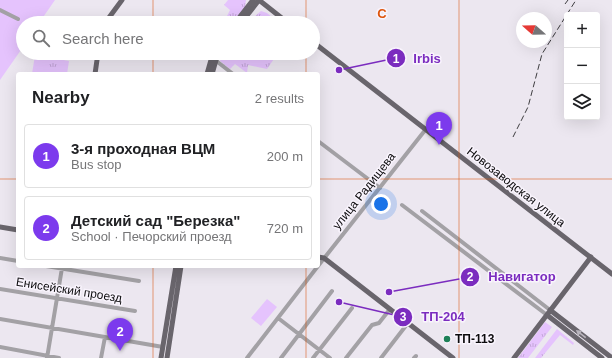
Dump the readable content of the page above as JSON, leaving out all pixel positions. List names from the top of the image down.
{
  "streets": {
    "main road": ["Новозаводская улица"],
    "street": ["улица Радищева", "Енисейский проезд"]
  },
  "crossings": [
    ["Новозаводская улица", "улица Радищева"]
  ],
  "places": [
    "Irbis",
    "Навигатор",
    "ТП-204",
    "ТП-113"
  ],
  "north": "left",
  "page": {
    "map_buttons": ["+", "−"],
    "search": "Search here",
    "heading": ["Nearby", "2 results"],
    "pins": ["1", "2"],
    "list": [
      {
        "mark": "1",
        "name": "3-я проходная ВЦМ",
        "note": "Bus stop",
        "value": "200 m"
      },
      {
        "mark": "2",
        "name": "Детский сад \"Березка\"",
        "note": "School · Печорский проезд",
        "value": "720 m"
      }
    ]
  },
  "grid": {
    "columns": ["C"]
  }
}
